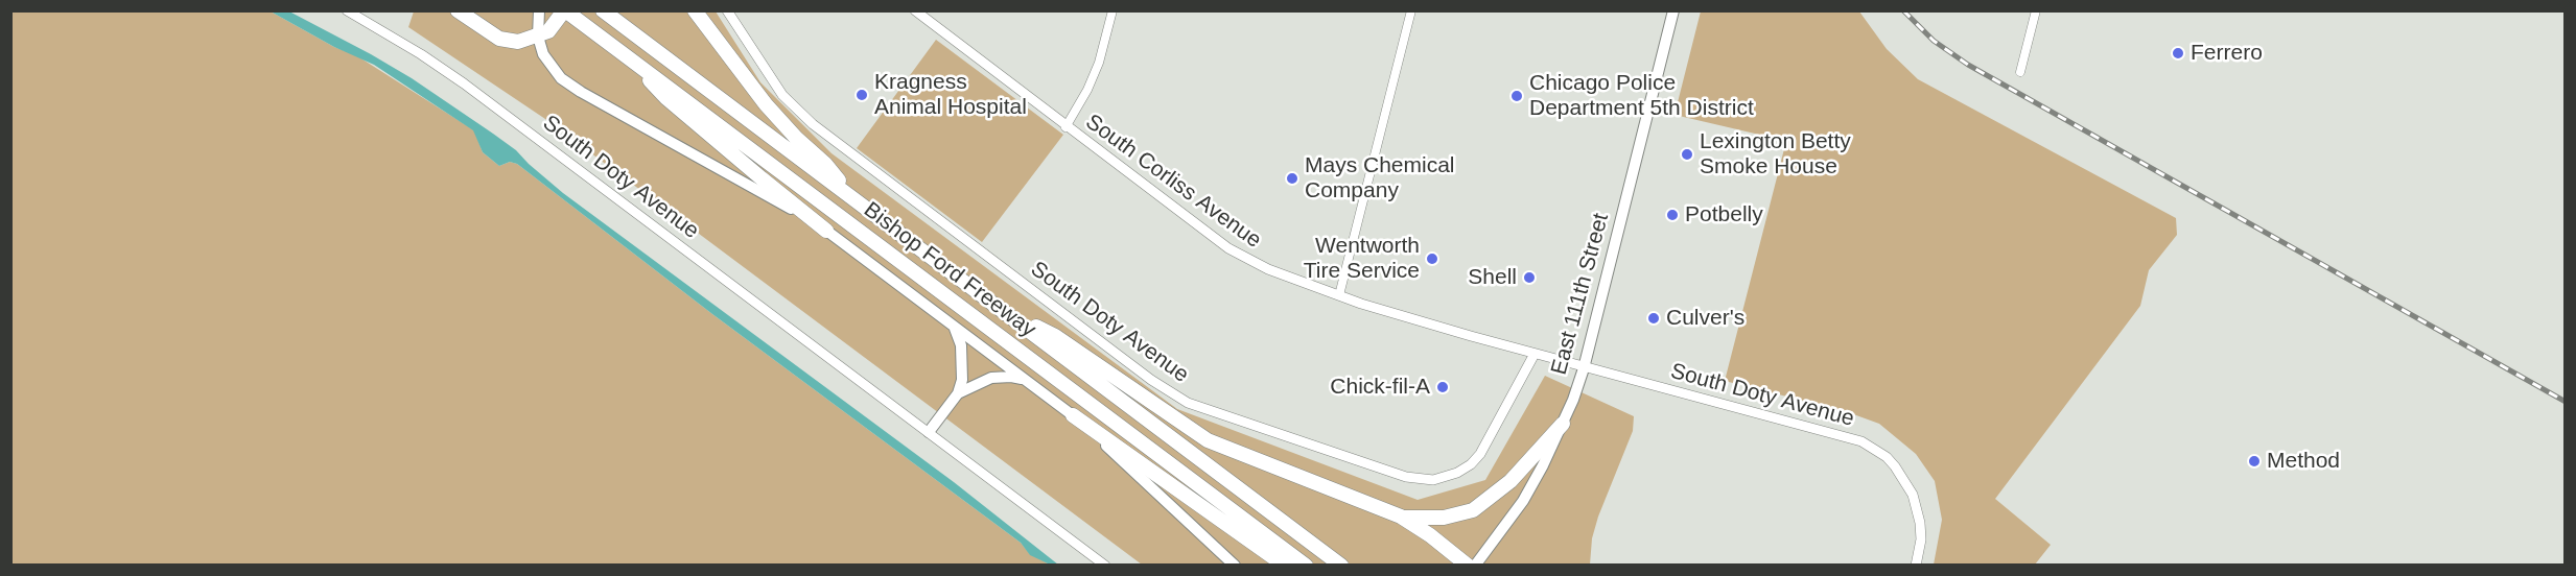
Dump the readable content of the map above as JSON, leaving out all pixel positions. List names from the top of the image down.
{
  "streets": {
    "highway": ["Bishop Ford Freeway"],
    "main road": ["East 111th Street"],
    "street": ["South Doty Avenue", "South Corliss Avenue"]
  },
  "crossings": [
    ["South Doty Avenue", "South Corliss Avenue"],
    ["South Doty Avenue", "East 111th Street"],
    ["South Corliss Avenue", "East 111th Street"]
  ],
  "places": [
    "Ferrero",
    "Kragness Animal Hospital",
    "Chicago Police Department 5th District",
    "Lexington Betty Smoke House",
    "Mays Chemical Company",
    "Potbelly",
    "Wentworth Tire Service",
    "Shell",
    "Culver's",
    "Chick-fil-A",
    "Method"
  ]
}
